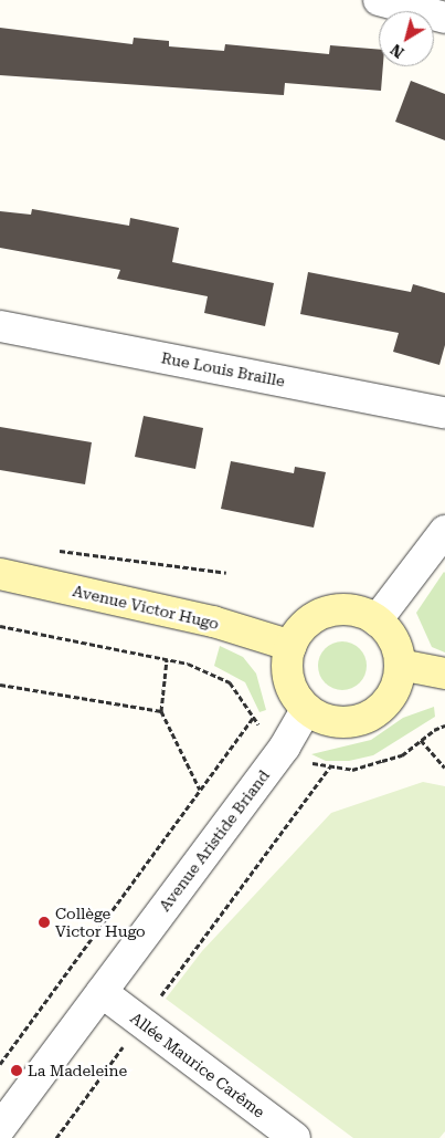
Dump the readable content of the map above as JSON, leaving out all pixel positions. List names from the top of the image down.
{
  "streets": {
    "main road": ["Avenue Victor Hugo"],
    "street": ["Rue Louis Braille", "Avenue Aristide Briand", "Allée Maurice Carême"]
  },
  "crossings": [
    ["Avenue Victor Hugo", "Avenue Aristide Briand"],
    ["Avenue Aristide Briand", "Allée Maurice Carême"]
  ],
  "places": ["Collège Victor Hugo", "La Madeleine"],
  "north": "bottom left"
}
